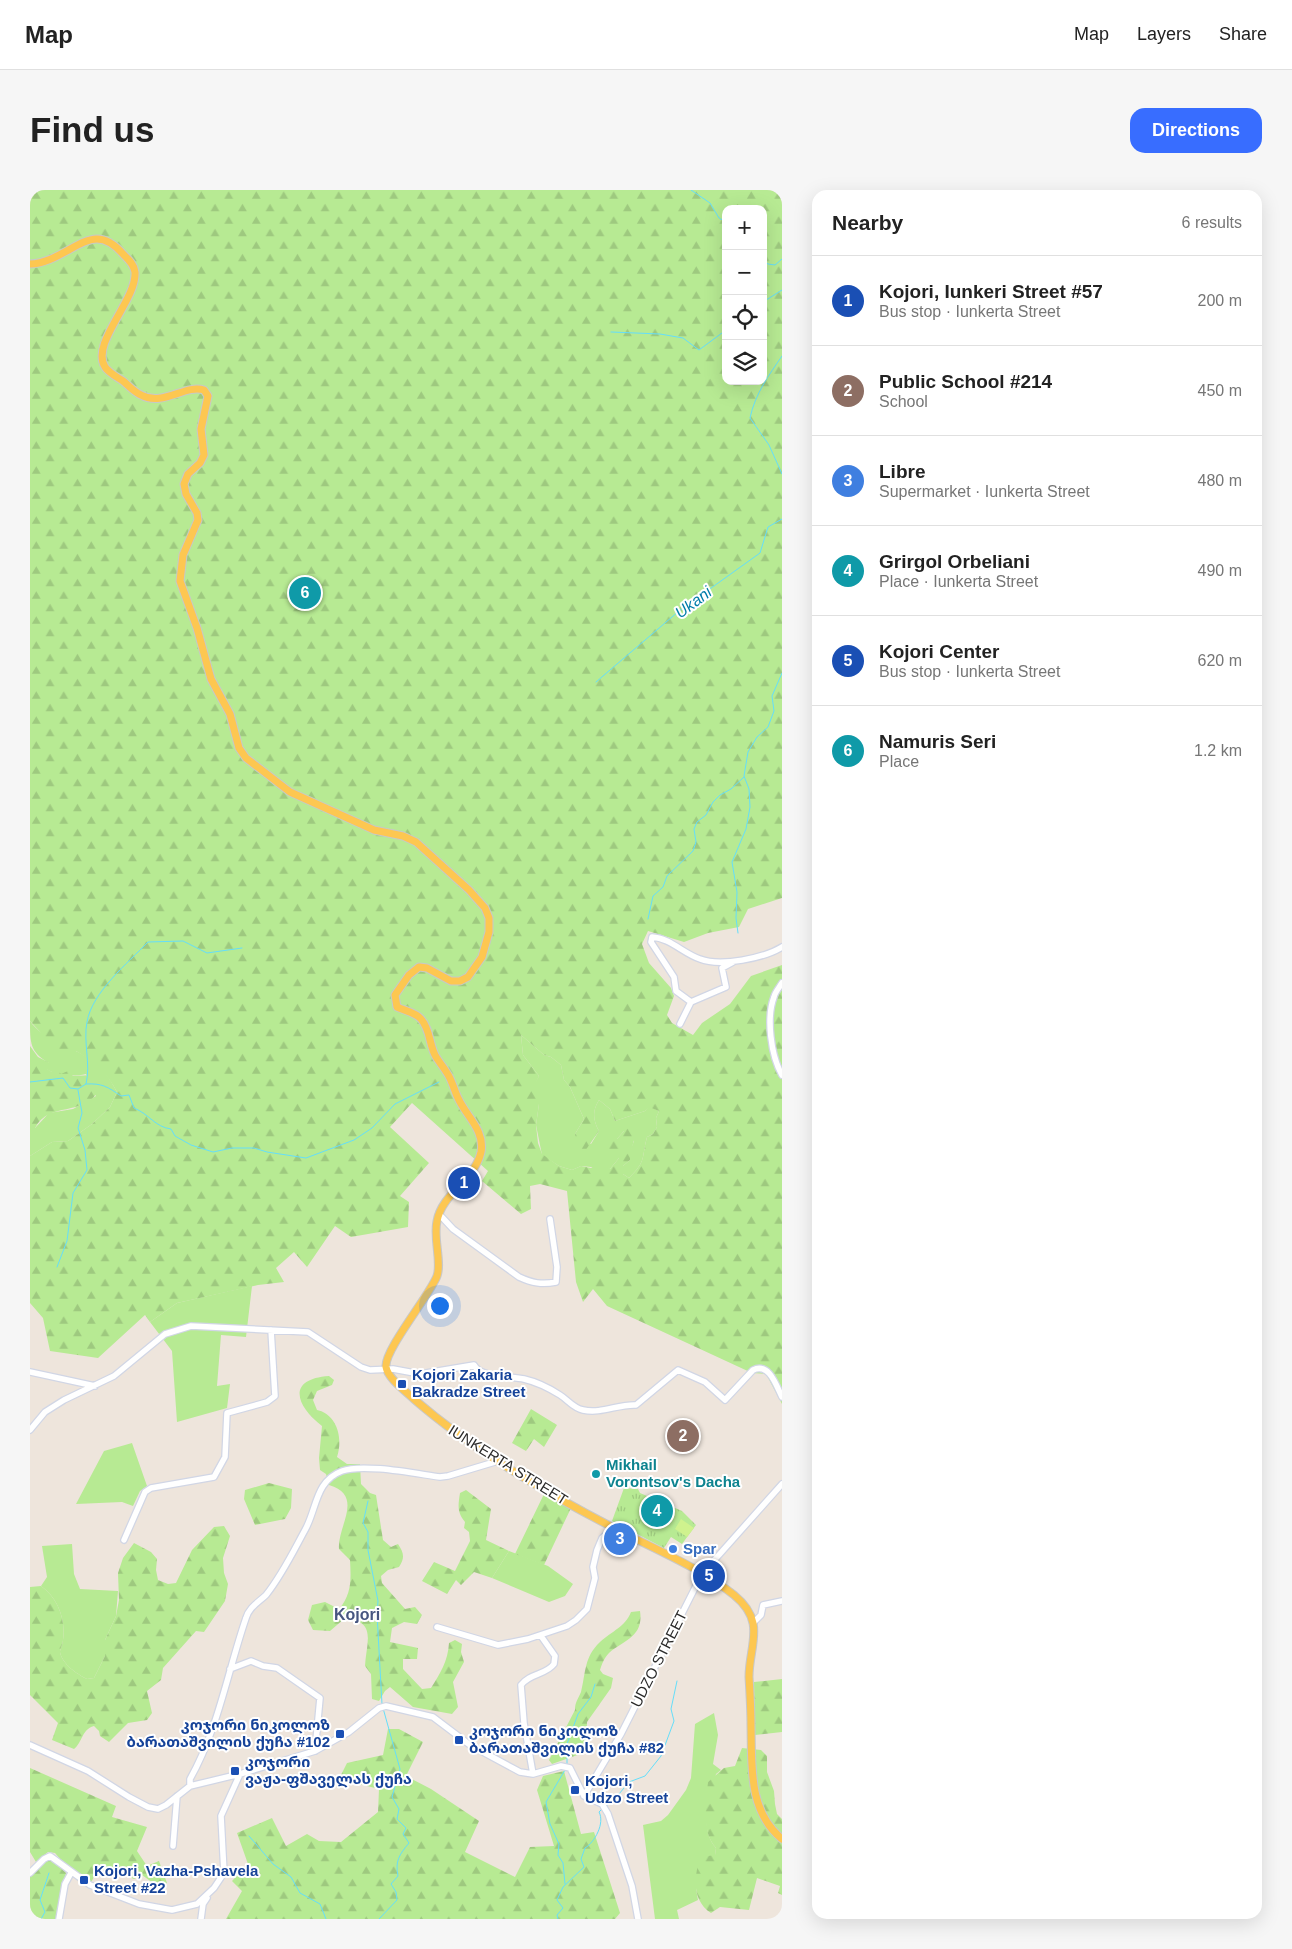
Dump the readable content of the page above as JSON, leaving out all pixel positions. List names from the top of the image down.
{
  "streets": {
    "main road": ["IUNKERTA STREET"],
    "street": ["UDZO STREET"]
  },
  "crossings": [
    ["IUNKERTA STREET", "UDZO STREET"]
  ],
  "districts": ["Kojori"],
  "water": ["Ukani"],
  "places": {
    "transit": [
      "Kojori Zakaria Bakradze Street",
      "კოჯორი ნიკოლოზ ბარათაშვილის ქუჩა #102",
      "კოჯორი ნიკოლოზ ბარათაშვილის ქუჩა #82",
      "კოჯორი ვაჟა-ფშაველას ქუჩა",
      "Kojori, Udzo Street",
      "Kojori, Vazha-Pshavela Street #22"
    ],
    "other": ["Mikhail Vorontsov's Dacha", "Spar"]
  },
  "page": {
    "header": "Map",
    "nav": ["Map", "Layers", "Share"],
    "buttons": "Directions",
    "title": "Find us",
    "heading": ["Nearby", "6 results"],
    "map_buttons": ["+", "−"],
    "list": [
      {
        "mark": "1",
        "name": "Kojori, Iunkeri Street #57",
        "note": "Bus stop · Iunkerta Street",
        "value": "200 m"
      },
      {
        "mark": "2",
        "name": "Public School #214",
        "note": "School",
        "value": "450 m"
      },
      {
        "mark": "3",
        "name": "Libre",
        "note": "Supermarket · Iunkerta Street",
        "value": "480 m"
      },
      {
        "mark": "4",
        "name": "Grirgol Orbeliani",
        "note": "Place · Iunkerta Street",
        "value": "490 m"
      },
      {
        "mark": "5",
        "name": "Kojori Center",
        "note": "Bus stop · Iunkerta Street",
        "value": "620 m"
      },
      {
        "mark": "6",
        "name": "Namuris Seri",
        "note": "Place",
        "value": "1.2 km"
      }
    ],
    "pins": [
      "6",
      "1",
      "2",
      "4",
      "3",
      "5"
    ]
  }
}
